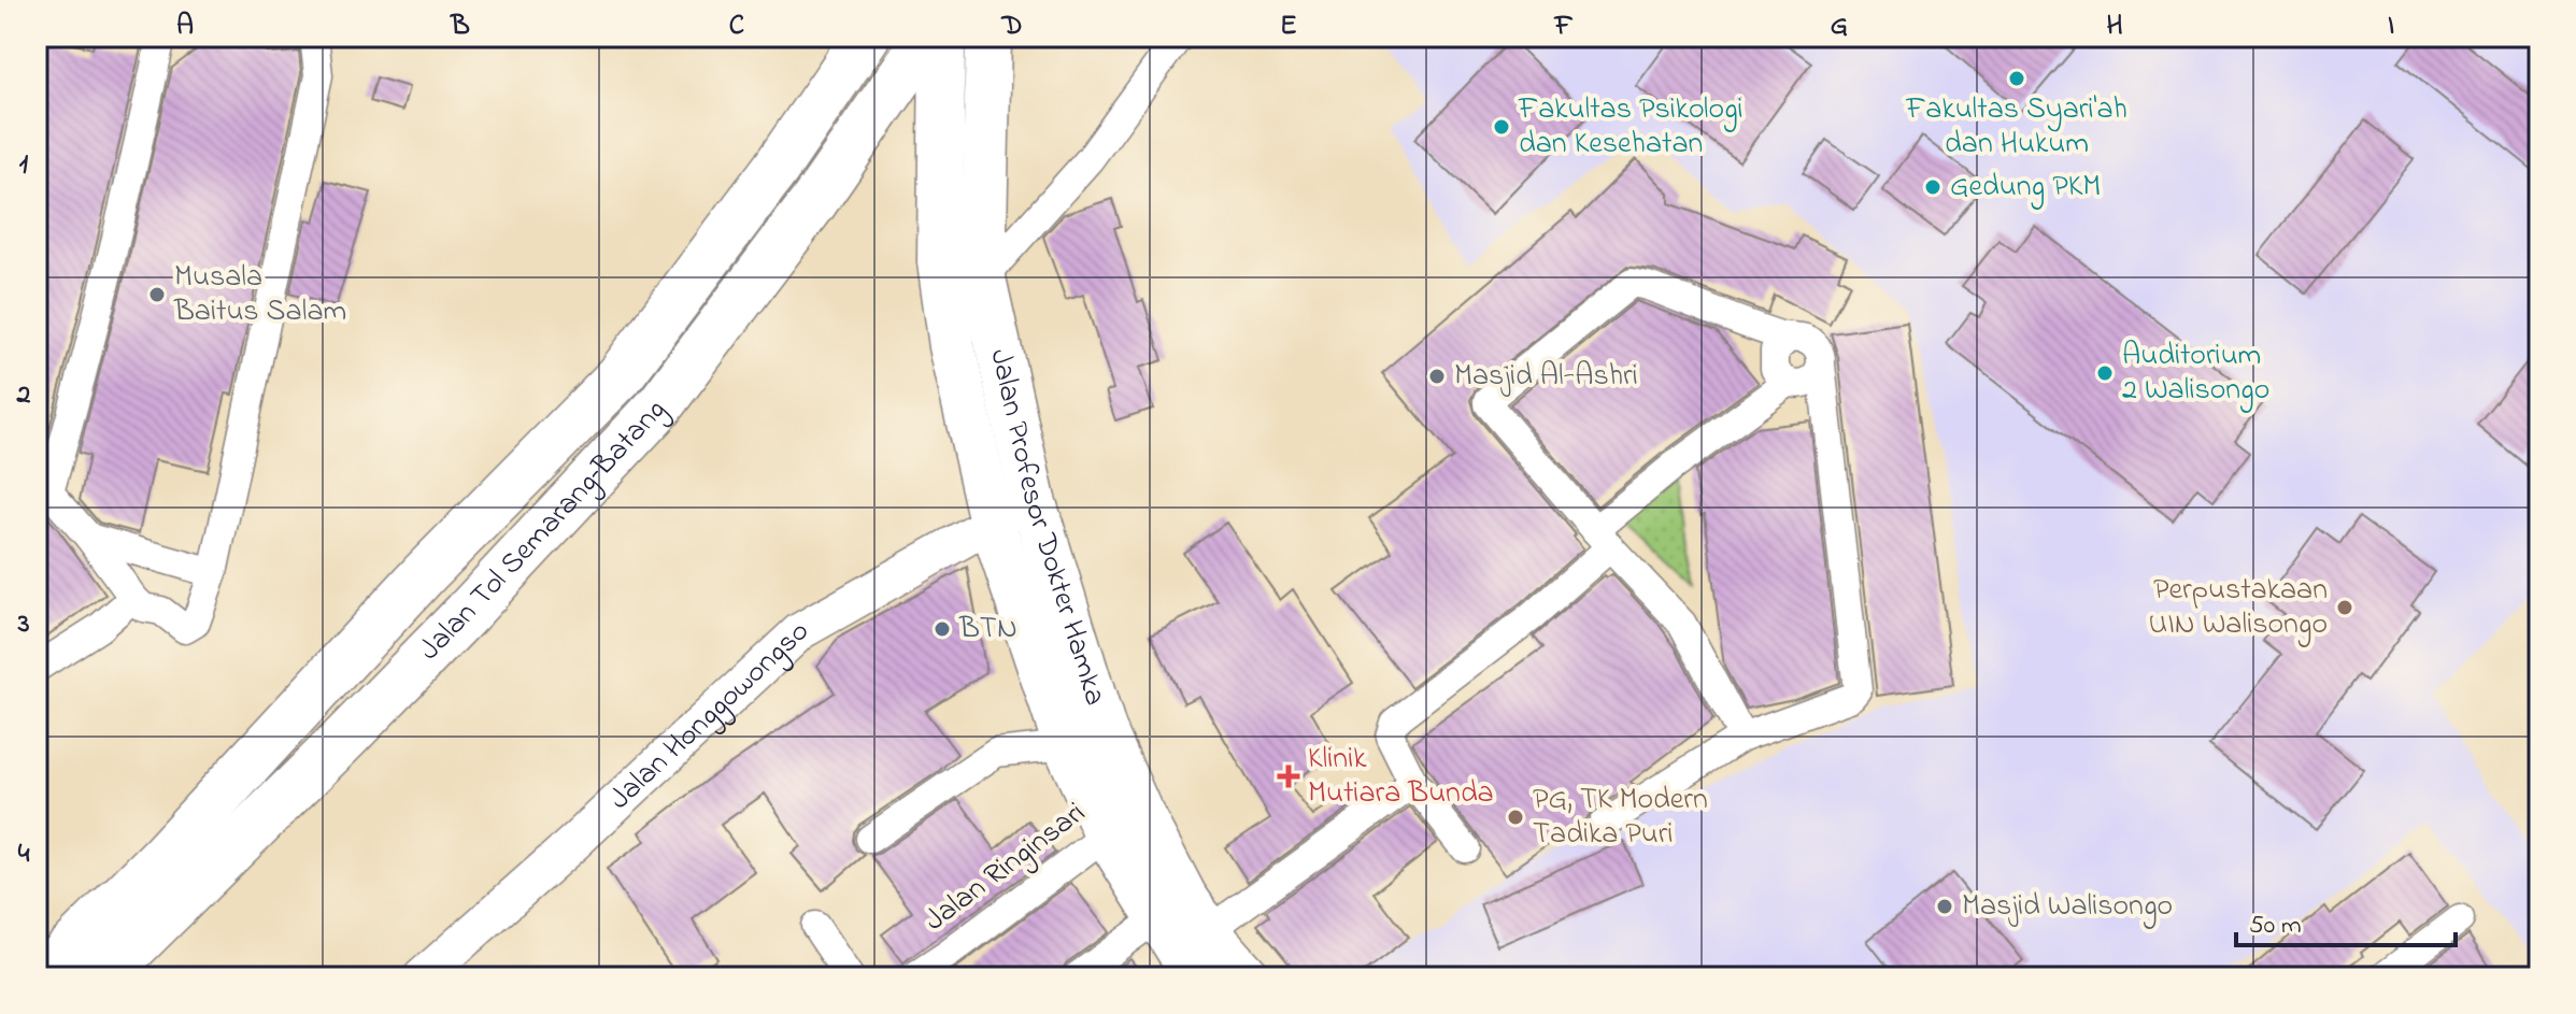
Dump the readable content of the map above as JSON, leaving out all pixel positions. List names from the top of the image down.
{
  "streets": {
    "highway": ["Jalan Tol Semarang–Batang"],
    "main road": ["Jalan Profesor Dokter Hamka"],
    "street": ["Jalan Honggowongso", "Jalan Ringinsari"]
  },
  "crossings": [
    ["Jalan Profesor Dokter Hamka", "Jalan Honggowongso"],
    ["Jalan Profesor Dokter Hamka", "Jalan Ringinsari"]
  ],
  "places": {
    "other": [
      "Fakultas Syari'ah dan Hukum",
      "Fakultas Psikologi dan Kesehatan",
      "Gedung PKM",
      "Musala Baitus Salam",
      "Auditorium 2 Walisongo",
      "Masjid Al-Ashri",
      "Perpustakaan UIN Walisongo",
      "BTN",
      "PG, TK Modern Tadika Puri",
      "Masjid Walisongo"
    ],
    "health": ["Klinik Mutiara Bunda"]
  },
  "scale_bar": "50 m",
  "grid": {
    "columns": [
      "A",
      "B",
      "C",
      "D",
      "E",
      "F",
      "G",
      "H",
      "I"
    ],
    "rows": [
      "1",
      "2",
      "3",
      "4"
    ]
  }
}
